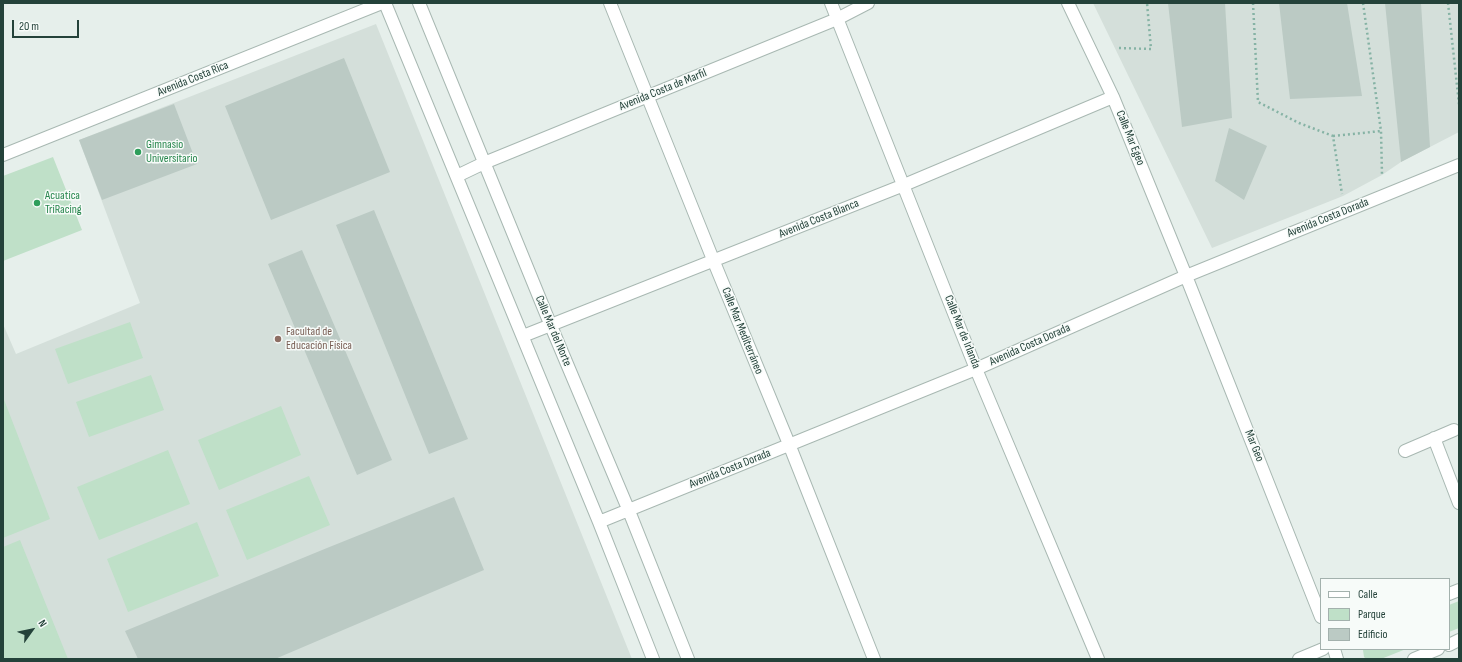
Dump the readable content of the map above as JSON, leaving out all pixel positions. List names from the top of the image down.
{
  "streets": {
    "street": [
      "Avenida Costa Rica",
      "Avenida Costa de Marfil",
      "Calle Mar Egeo",
      "Avenida Costa Dorada",
      "Avenida Costa Blanca",
      "Calle Mar del Norte",
      "Calle Mar Mediterráneo",
      "Calle Mar de Irlanda",
      "Mar Geo"
    ]
  },
  "crossings": [
    ["Avenida Costa de Marfil", "Calle Mar del Norte"],
    ["Avenida Costa de Marfil", "Calle Mar Mediterráneo"],
    ["Avenida Costa de Marfil", "Calle Mar de Irlanda"],
    ["Calle Mar Egeo", "Avenida Costa Dorada"],
    ["Calle Mar Egeo", "Avenida Costa Blanca"],
    ["Calle Mar Egeo", "Mar Geo"],
    ["Avenida Costa Dorada", "Calle Mar del Norte"],
    ["Avenida Costa Dorada", "Calle Mar Mediterráneo"],
    ["Avenida Costa Dorada", "Calle Mar de Irlanda"],
    ["Avenida Costa Dorada", "Mar Geo"],
    ["Avenida Costa Blanca", "Calle Mar del Norte"],
    ["Avenida Costa Blanca", "Calle Mar Mediterráneo"],
    ["Avenida Costa Blanca", "Calle Mar de Irlanda"]
  ],
  "places": ["Gimnasio Universitario", "Acuatica TriRacing", "Facultad de Educación Física"],
  "legend": ["Calle", "Parque", "Edificio"],
  "scale_bar": "20 m",
  "north": "top right"
}
